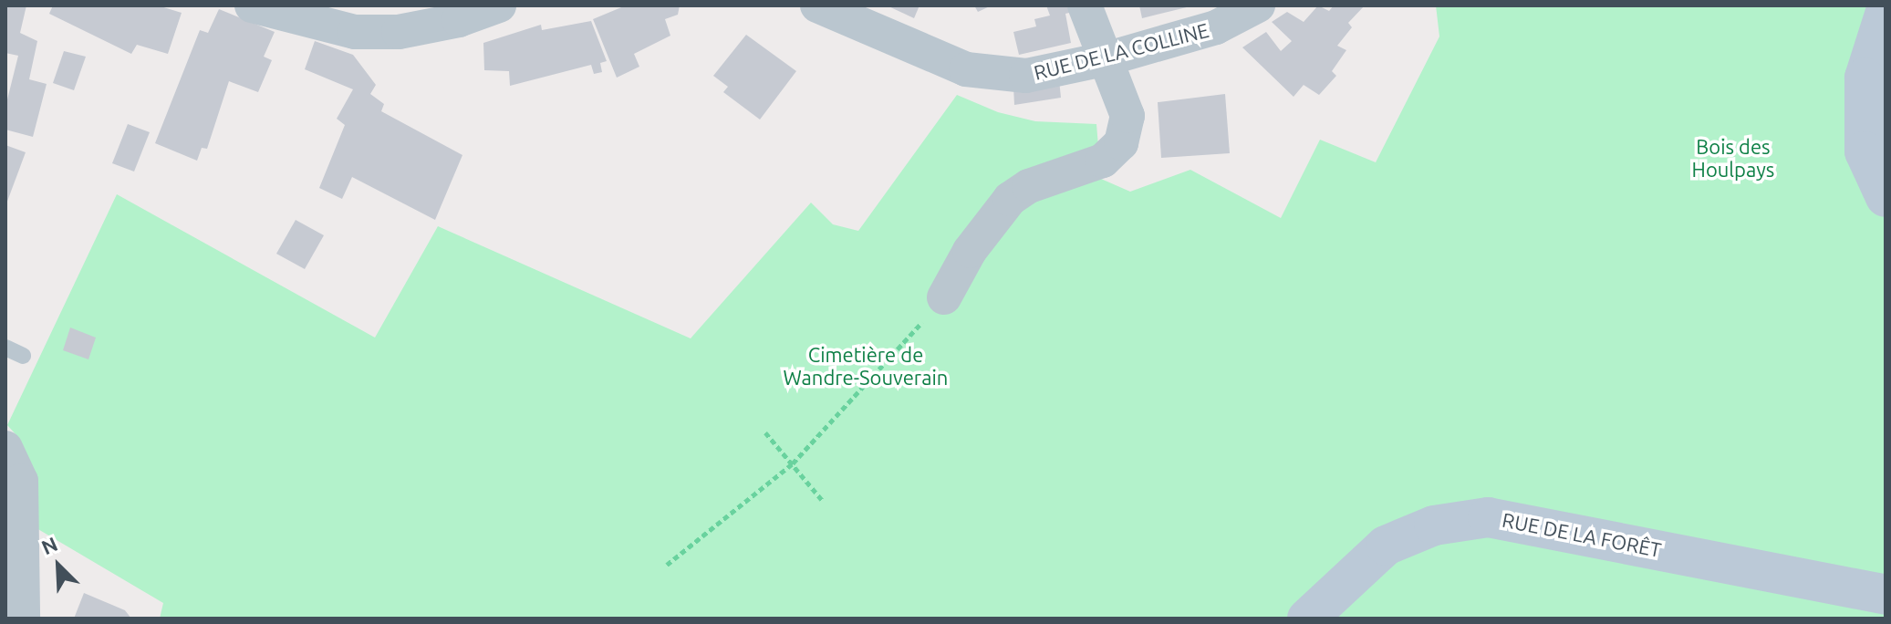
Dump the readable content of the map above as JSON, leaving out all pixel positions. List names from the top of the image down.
{
  "streets": {
    "main road": ["RUE DE LA FORÊT"],
    "street": ["RUE DE LA COLLINE"]
  },
  "parks": ["Bois des Houlpays", "Cimetière de Wandre-Souverain"],
  "north": "top left"
}
